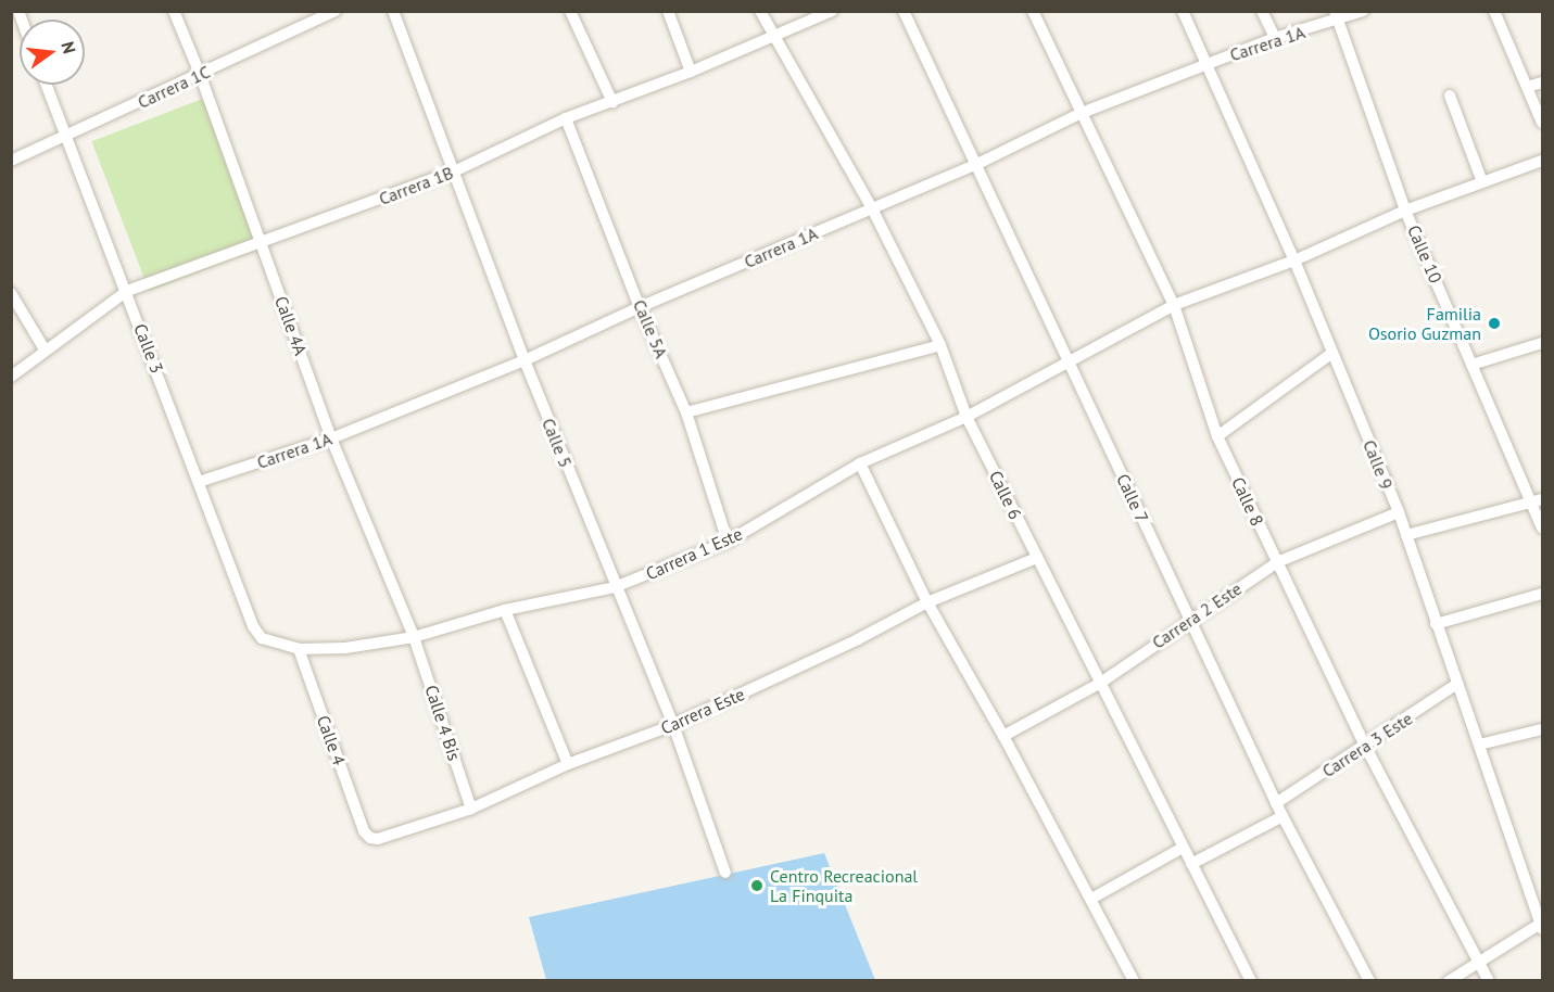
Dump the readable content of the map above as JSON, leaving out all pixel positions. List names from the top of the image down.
{
  "streets": {
    "street": [
      "Carrera 1A",
      "Carrera 1C",
      "Carrera 1B",
      "Calle 10",
      "Calle 4A",
      "Calle 5A",
      "Calle 3",
      "Calle 5",
      "Calle 9",
      "Calle 6",
      "Calle 7",
      "Calle 8",
      "Carrera 1 Este",
      "Carrera 2 Este",
      "Carrera Este",
      "Calle 4 Bis",
      "Calle 4",
      "Carrera 3 Este"
    ]
  },
  "crossings": [
    ["Carrera 1A", "Calle 10"],
    ["Carrera 1A", "Calle 4A"],
    ["Carrera 1A", "Calle 5A"],
    ["Carrera 1A", "Calle 3"],
    ["Carrera 1A", "Calle 5"],
    ["Carrera 1A", "Calle 9"],
    ["Carrera 1A", "Calle 6"],
    ["Carrera 1A", "Calle 7"],
    ["Carrera 1A", "Calle 8"],
    ["Carrera 1C", "Calle 4A"],
    ["Carrera 1C", "Calle 3"],
    ["Carrera 1B", "Calle 4A"],
    ["Carrera 1B", "Calle 5A"],
    ["Carrera 1B", "Calle 3"],
    ["Carrera 1B", "Calle 5"],
    ["Carrera 1B", "Calle 6"],
    ["Calle 10", "Carrera 1 Este"],
    ["Calle 4A", "Carrera 1 Este"],
    ["Calle 4A", "Calle 4 Bis"],
    ["Calle 5A", "Carrera 1 Este"],
    ["Calle 3", "Carrera 1 Este"],
    ["Calle 5", "Carrera 1 Este"],
    ["Calle 5", "Carrera Este"],
    ["Calle 9", "Carrera 1 Este"],
    ["Calle 9", "Carrera 2 Este"],
    ["Calle 9", "Carrera 3 Este"],
    ["Calle 6", "Carrera 1 Este"],
    ["Calle 6", "Carrera 2 Este"],
    ["Calle 6", "Carrera Este"],
    ["Calle 7", "Carrera 1 Este"],
    ["Calle 7", "Carrera 2 Este"],
    ["Calle 7", "Carrera 3 Este"],
    ["Calle 8", "Carrera 1 Este"],
    ["Calle 8", "Carrera 2 Este"],
    ["Calle 8", "Carrera 3 Este"],
    ["Carrera 1 Este", "Calle 4 Bis"],
    ["Carrera 1 Este", "Calle 4"],
    ["Carrera Este", "Calle 4 Bis"],
    ["Carrera Este", "Calle 4"]
  ],
  "places": ["Familia Osorio Guzman", "Centro Recreacional La Finquita"],
  "north": "right"
}
